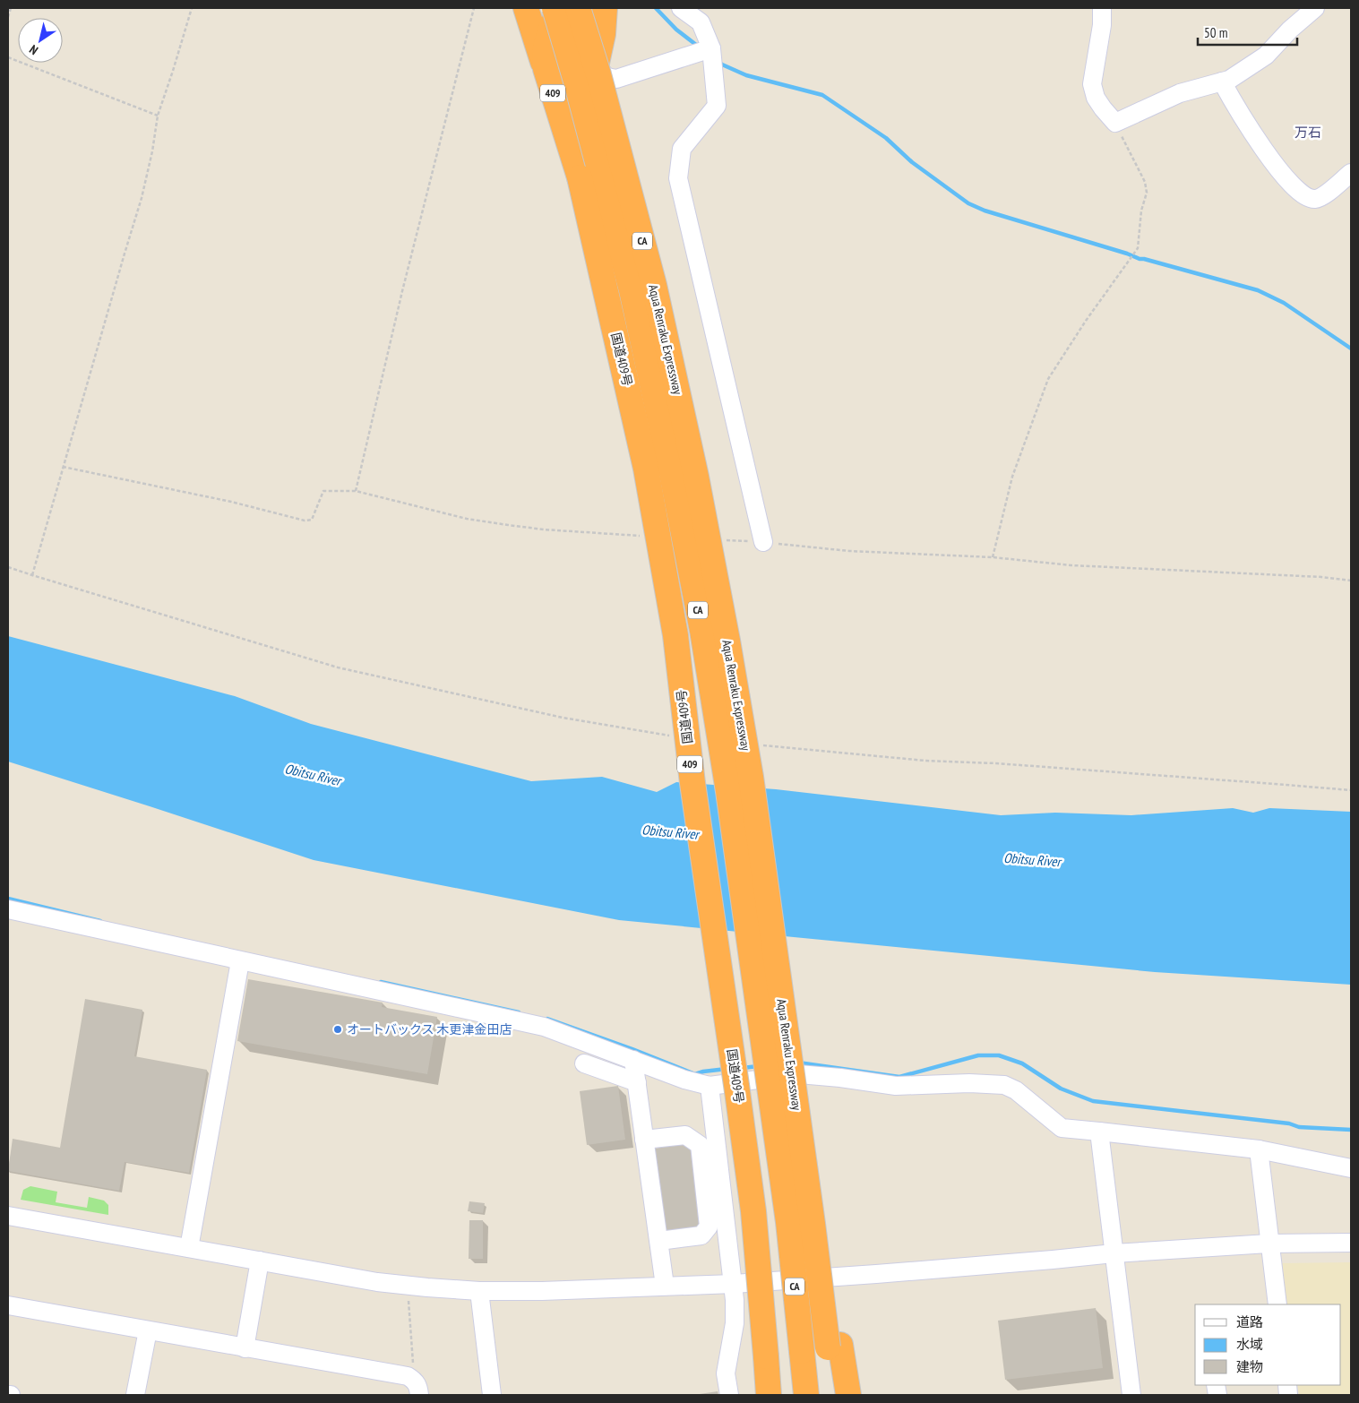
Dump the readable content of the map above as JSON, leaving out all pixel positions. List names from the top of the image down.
{
  "streets": {
    "highway": [
      "409",
      "CA",
      "Aqua Renraku Expressway",
      "国道409号"
    ]
  },
  "districts": ["万石"],
  "water": ["Obitsu River"],
  "places": ["オートバックス 木更津金田店"],
  "legend": ["道路", "水域", "建物"],
  "scale_bar": "50 m",
  "north": "bottom left"
}
